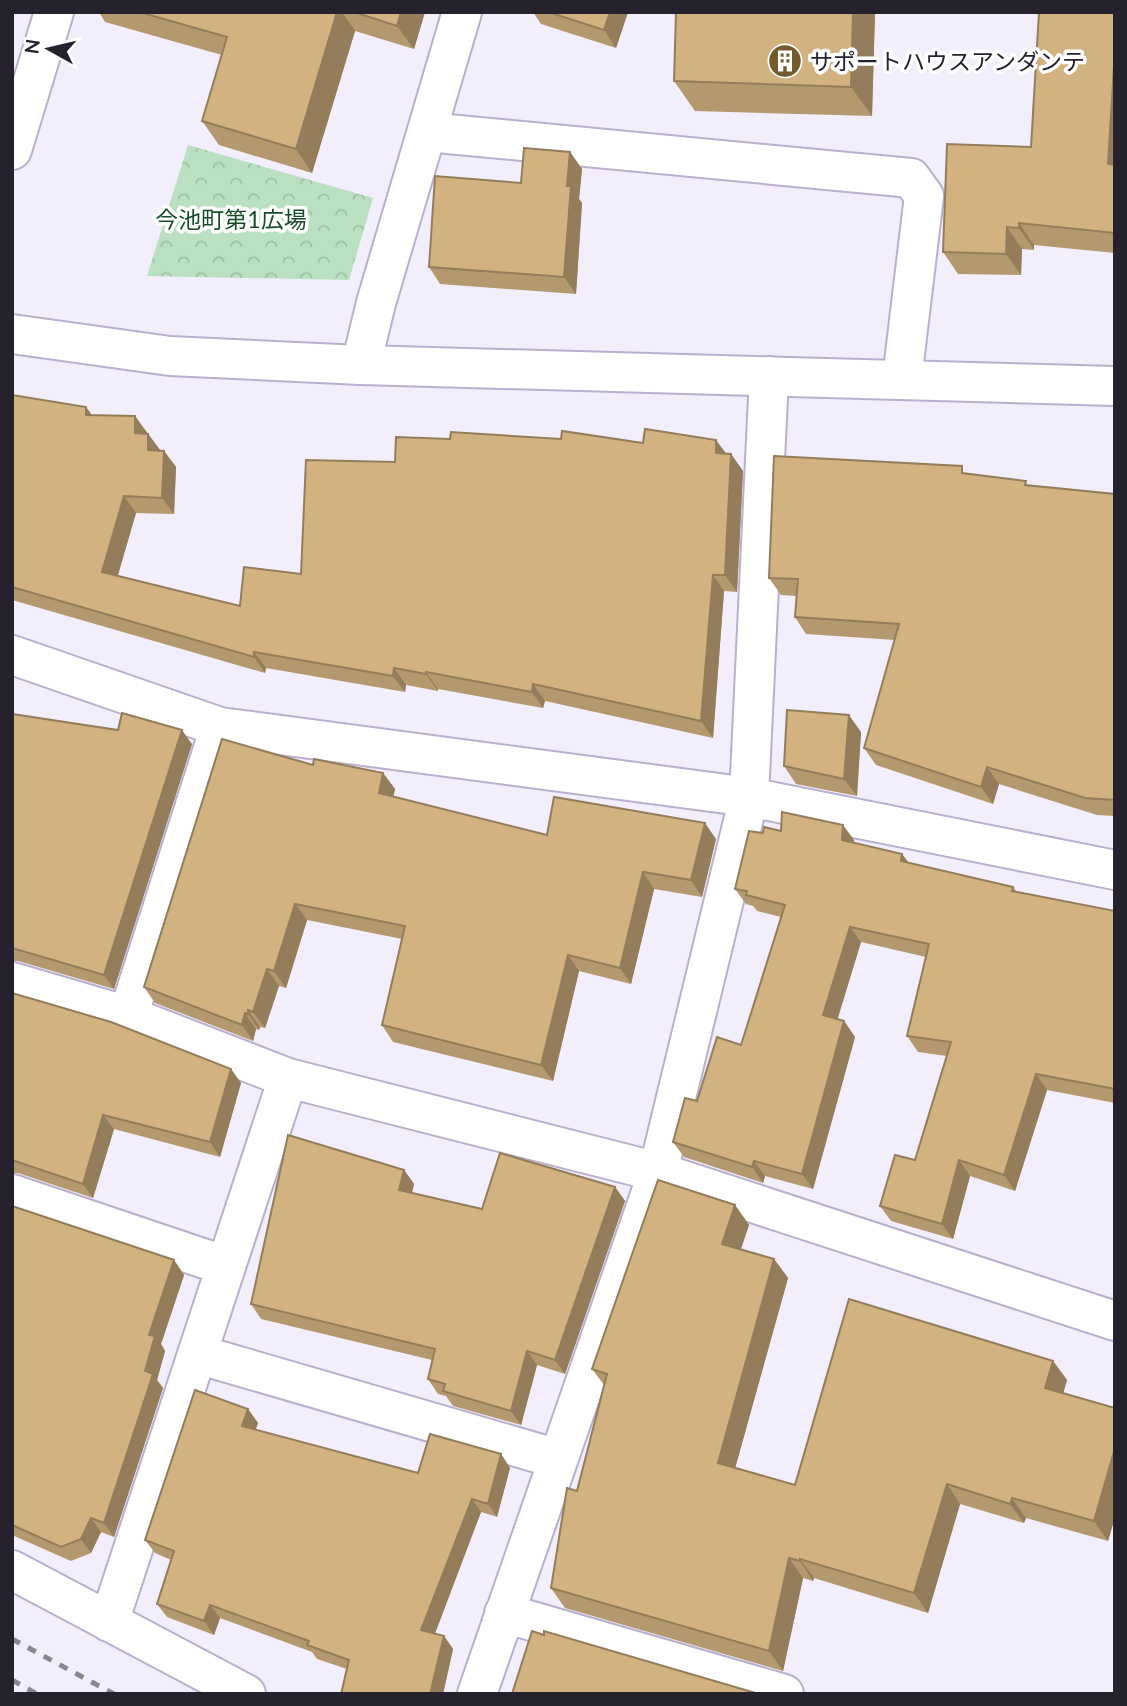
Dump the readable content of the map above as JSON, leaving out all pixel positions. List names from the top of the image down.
{
  "parks": ["今池町第1広場"],
  "places": {
    "building": ["サポートハウスアンダンテ"]
  },
  "north": "left"
}
